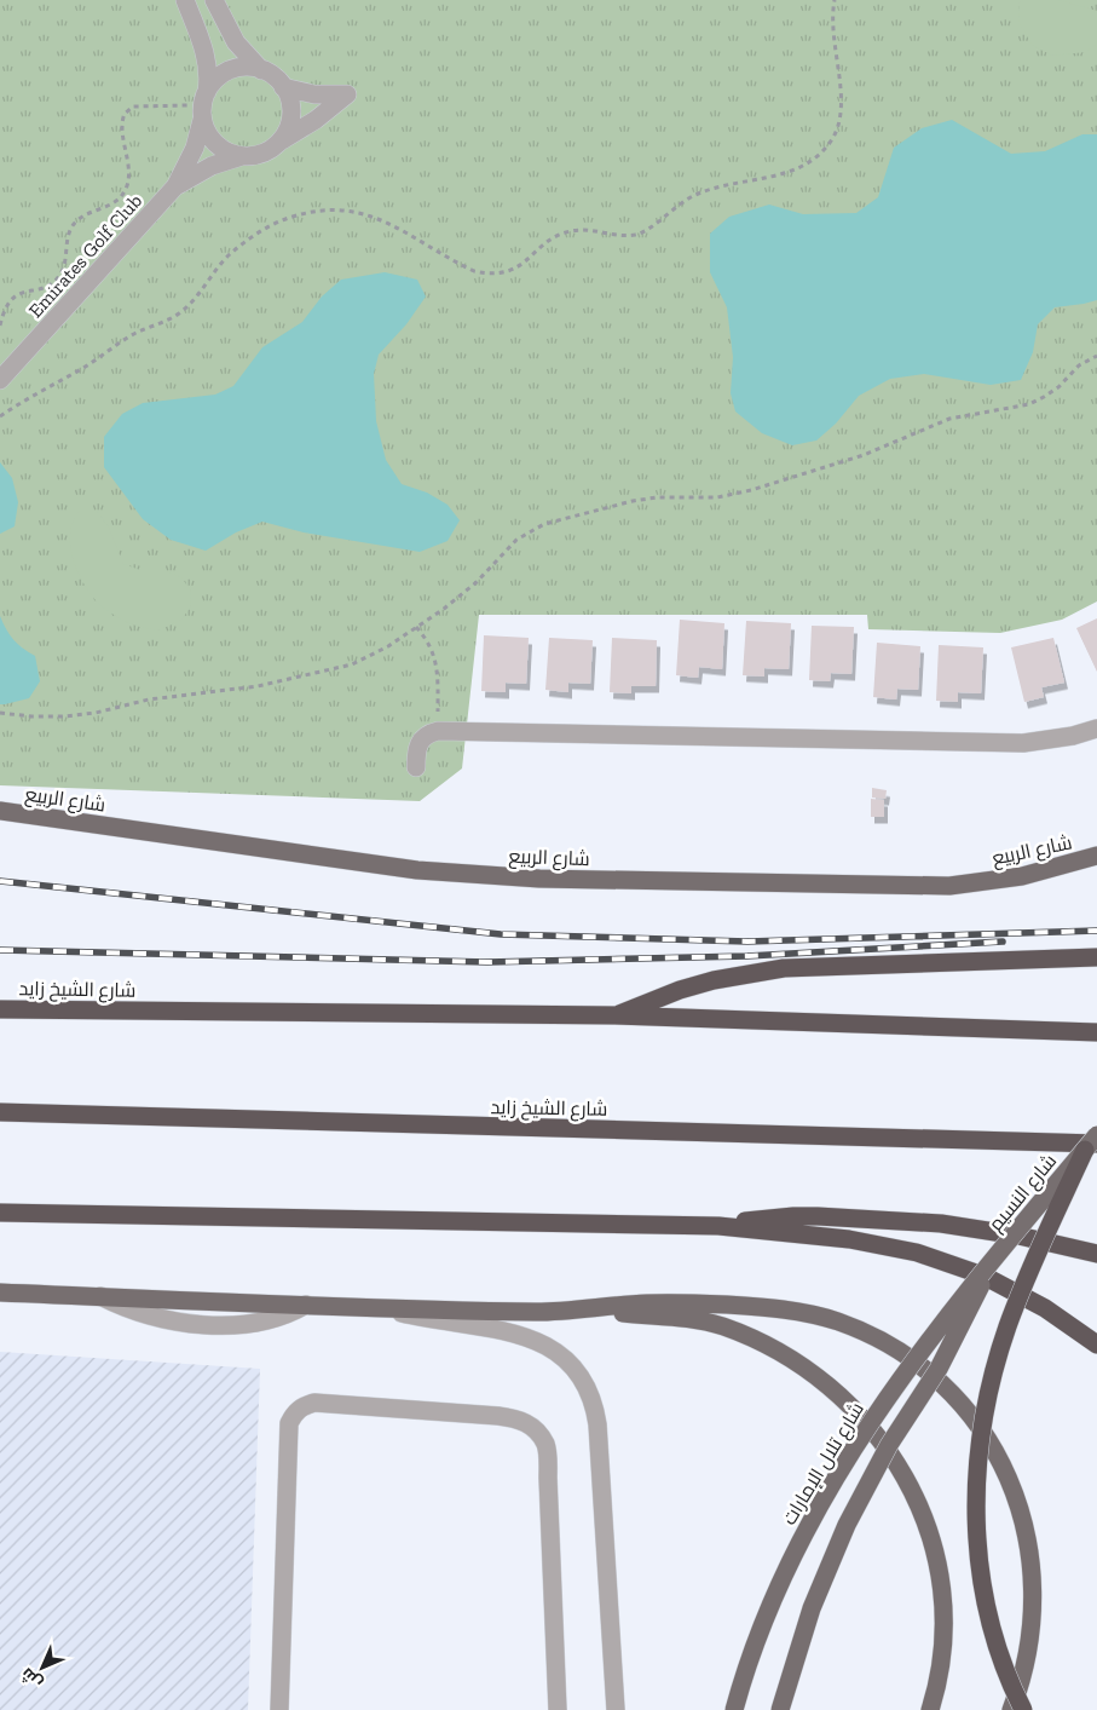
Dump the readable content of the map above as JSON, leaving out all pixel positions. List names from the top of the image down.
{
  "streets": {
    "highway": ["شارع الشيخ زايد"],
    "main road": ["شارع الربيع", "شارع النسيم", "شارع تلال الإمارات"],
    "street": ["Emirates Golf Club"]
  },
  "crossings": [
    ["شارع الشيخ زايد", "شارع النسيم"],
    ["شارع النسيم", "شارع تلال الإمارات"]
  ],
  "north": "bottom left"
}
